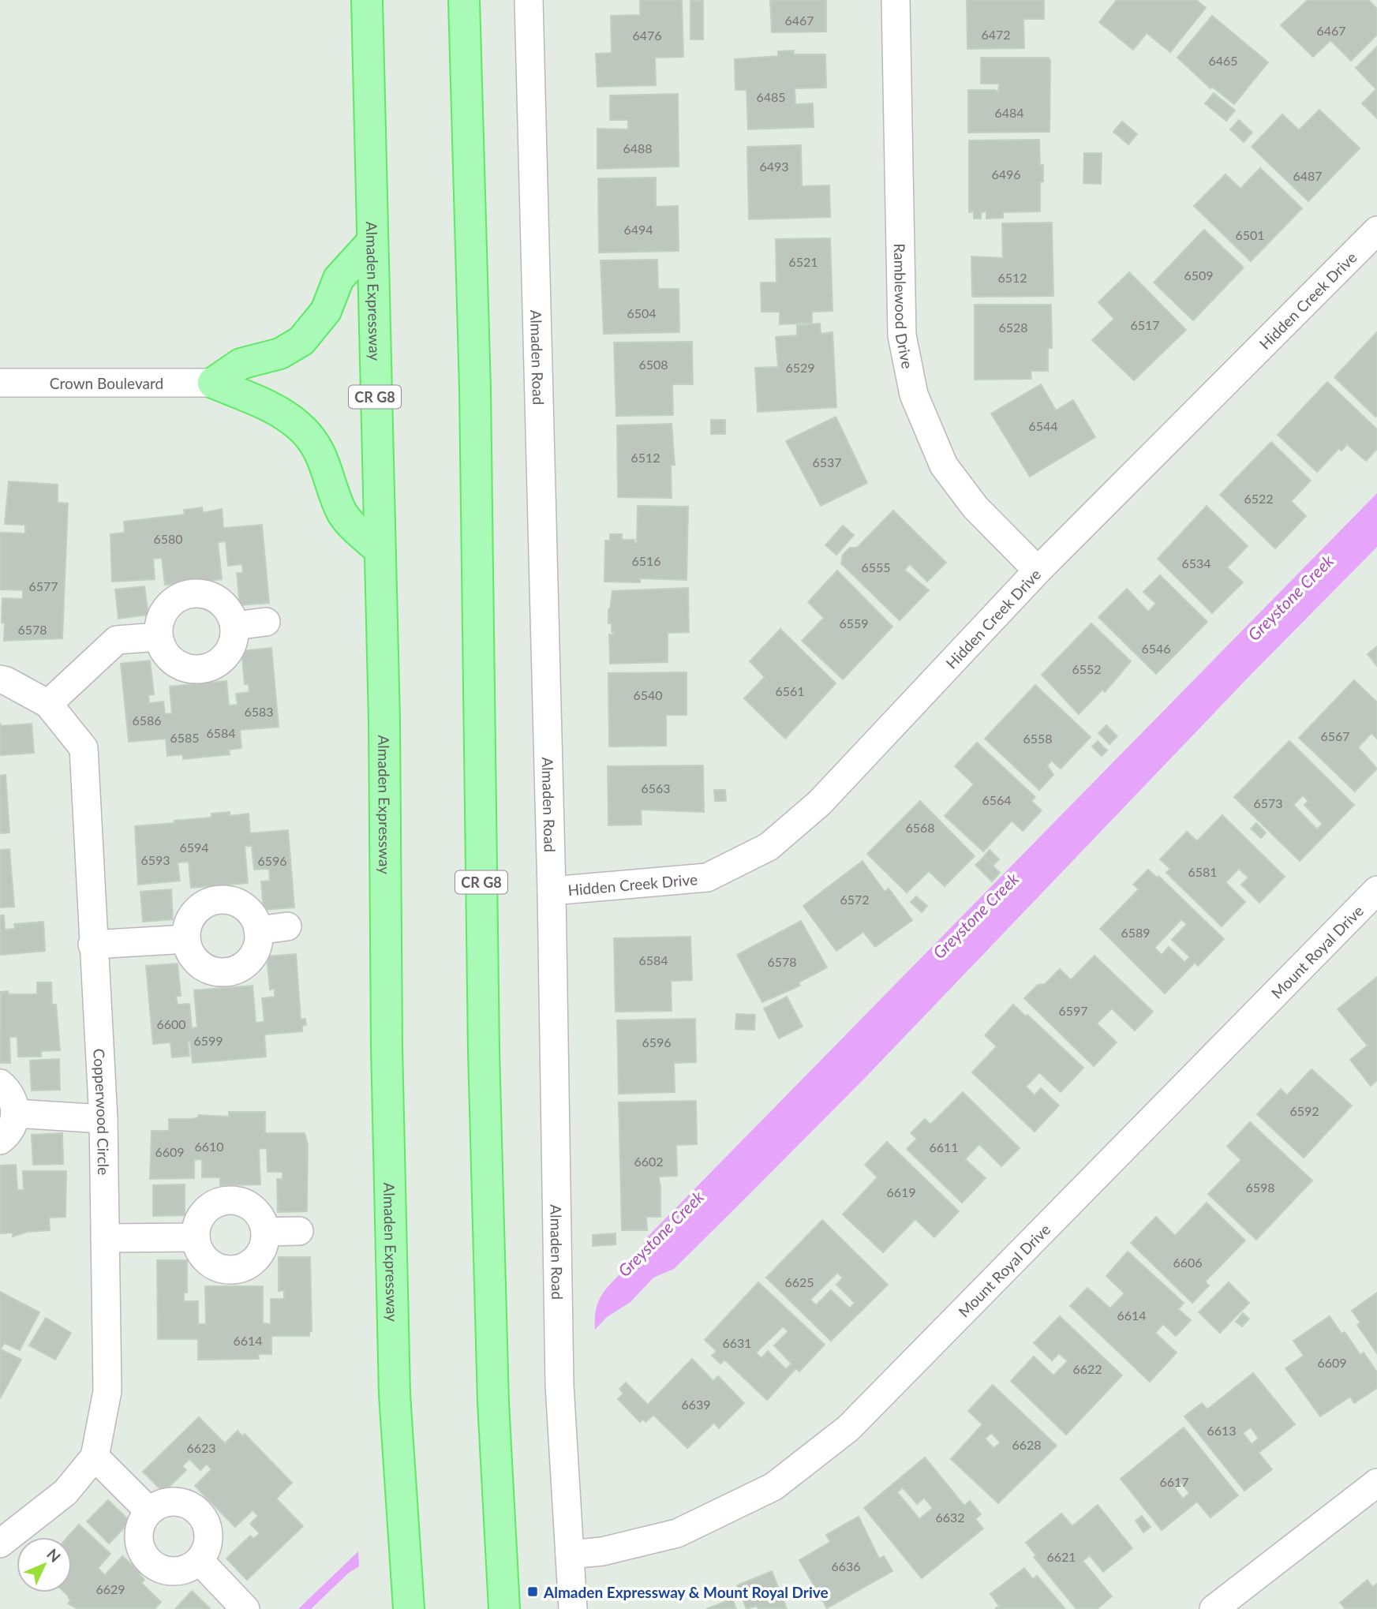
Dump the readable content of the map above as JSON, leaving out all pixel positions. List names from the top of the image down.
{
  "streets": {
    "main road": ["Almaden Expressway", "CR G8"],
    "street": [
      "Hidden Creek Drive",
      "Ramblewood Drive",
      "Almaden Road",
      "Crown Boulevard",
      "Mount Royal Drive",
      "Copperwood Circle"
    ]
  },
  "crossings": [
    ["Hidden Creek Drive", "Ramblewood Drive"],
    ["Hidden Creek Drive", "Almaden Road"],
    ["Almaden Road", "Mount Royal Drive"]
  ],
  "water": ["Greystone Creek"],
  "places": {
    "transit": ["Almaden Expressway & Mount Royal Drive"]
  },
  "house_numbers": [
    "6467",
    "6467",
    "6472",
    "6476",
    "6465",
    "6485",
    "6484",
    "6488",
    "6493",
    "6496",
    "6487",
    "6494",
    "6501",
    "6521",
    "6509",
    "6512",
    "6504",
    "6517",
    "6528",
    "6508",
    "6529",
    "6544",
    "6512",
    "6537",
    "6522",
    "6580",
    "6516",
    "6534",
    "6555",
    "6577",
    "6559",
    "6578",
    "6546",
    "6552",
    "6561",
    "6540",
    "6583",
    "6586",
    "6584",
    "6567",
    "6585",
    "6558",
    "6563",
    "6564",
    "6573",
    "6568",
    "6594",
    "6593",
    "6596",
    "6581",
    "6572",
    "6589",
    "6584",
    "6578",
    "6597",
    "6600",
    "6599",
    "6596",
    "6592",
    "6610",
    "6611",
    "6609",
    "6602",
    "6598",
    "6619",
    "6606",
    "6625",
    "6614",
    "6614",
    "6631",
    "6609",
    "6622",
    "6639",
    "6613",
    "6628",
    "6623",
    "6617",
    "6632",
    "6621",
    "6636",
    "6629"
  ],
  "north": "top right"
}
